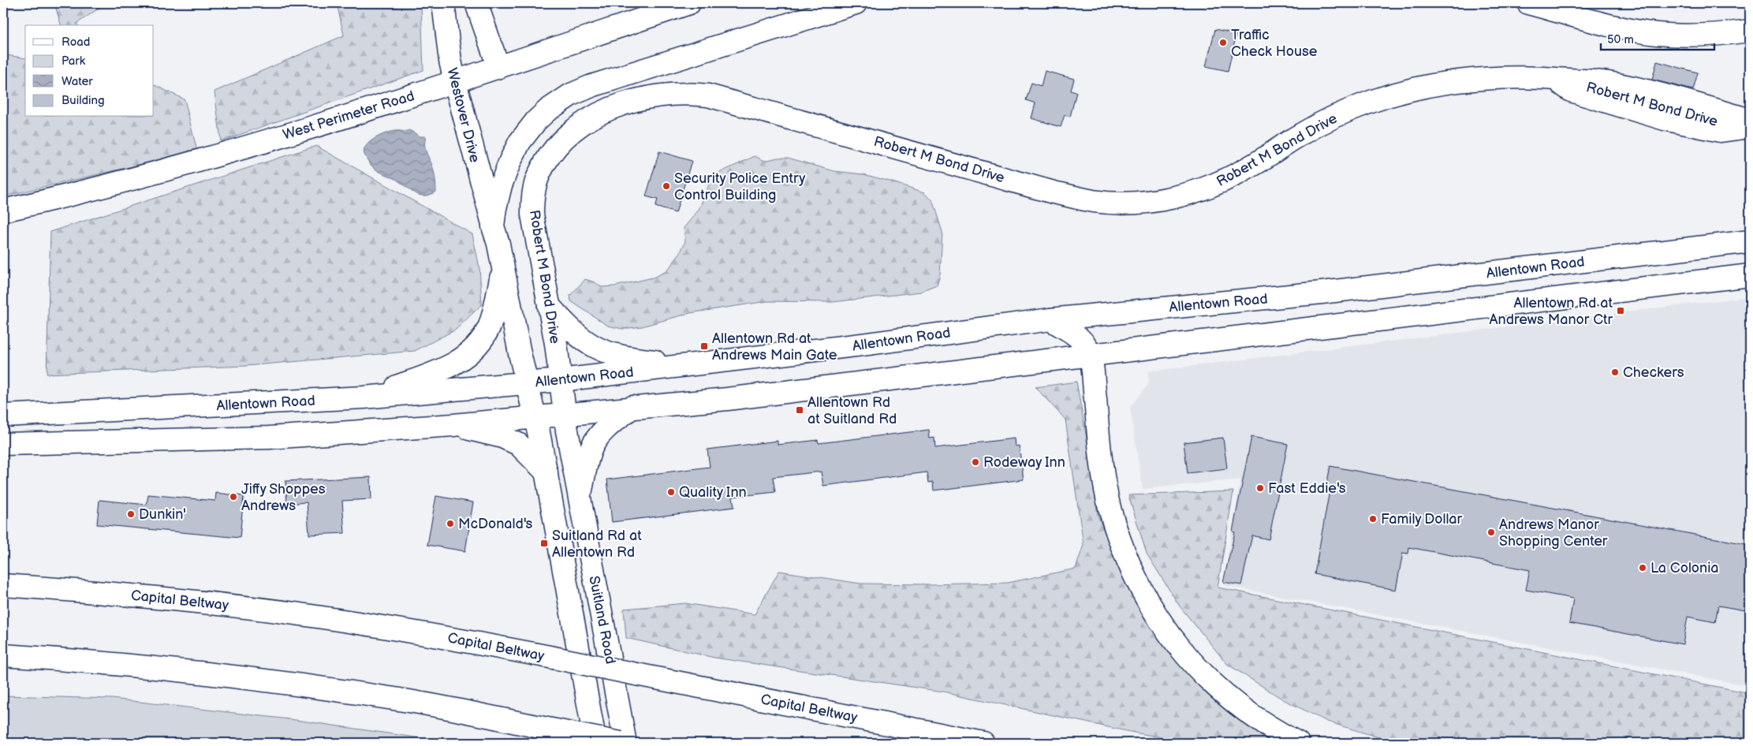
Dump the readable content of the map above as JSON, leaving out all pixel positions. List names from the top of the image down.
{
  "streets": {
    "main road": [
      "Robert M Bond Drive",
      "West Perimeter Road",
      "Westover Drive",
      "Allentown Road",
      "Capital Beltway",
      "Suitland Road"
    ]
  },
  "crossings": [
    ["Robert M Bond Drive", "Allentown Road"],
    ["Robert M Bond Drive", "Suitland Road"],
    ["West Perimeter Road", "Westover Drive"],
    ["Allentown Road", "Suitland Road"]
  ],
  "places": {
    "other": [
      "Traffic Check House",
      "Security Police Entry Control Building",
      "Checkers",
      "Rodeway Inn",
      "Fast Eddie's",
      "Quality Inn",
      "Jiffy Shoppes Andrews",
      "Dunkin'",
      "Family Dollar",
      "McDonald's",
      "Andrews Manor Shopping Center",
      "La Colonia"
    ],
    "transit": [
      "Allentown Rd at Andrews Manor Ctr",
      "Allentown Rd at Andrews Main Gate",
      "Allentown Rd at Suitland Rd",
      "Suitland Rd at Allentown Rd"
    ]
  },
  "legend": [
    "Road",
    "Park",
    "Water",
    "Building"
  ],
  "scale_bar": "50 m"
}
